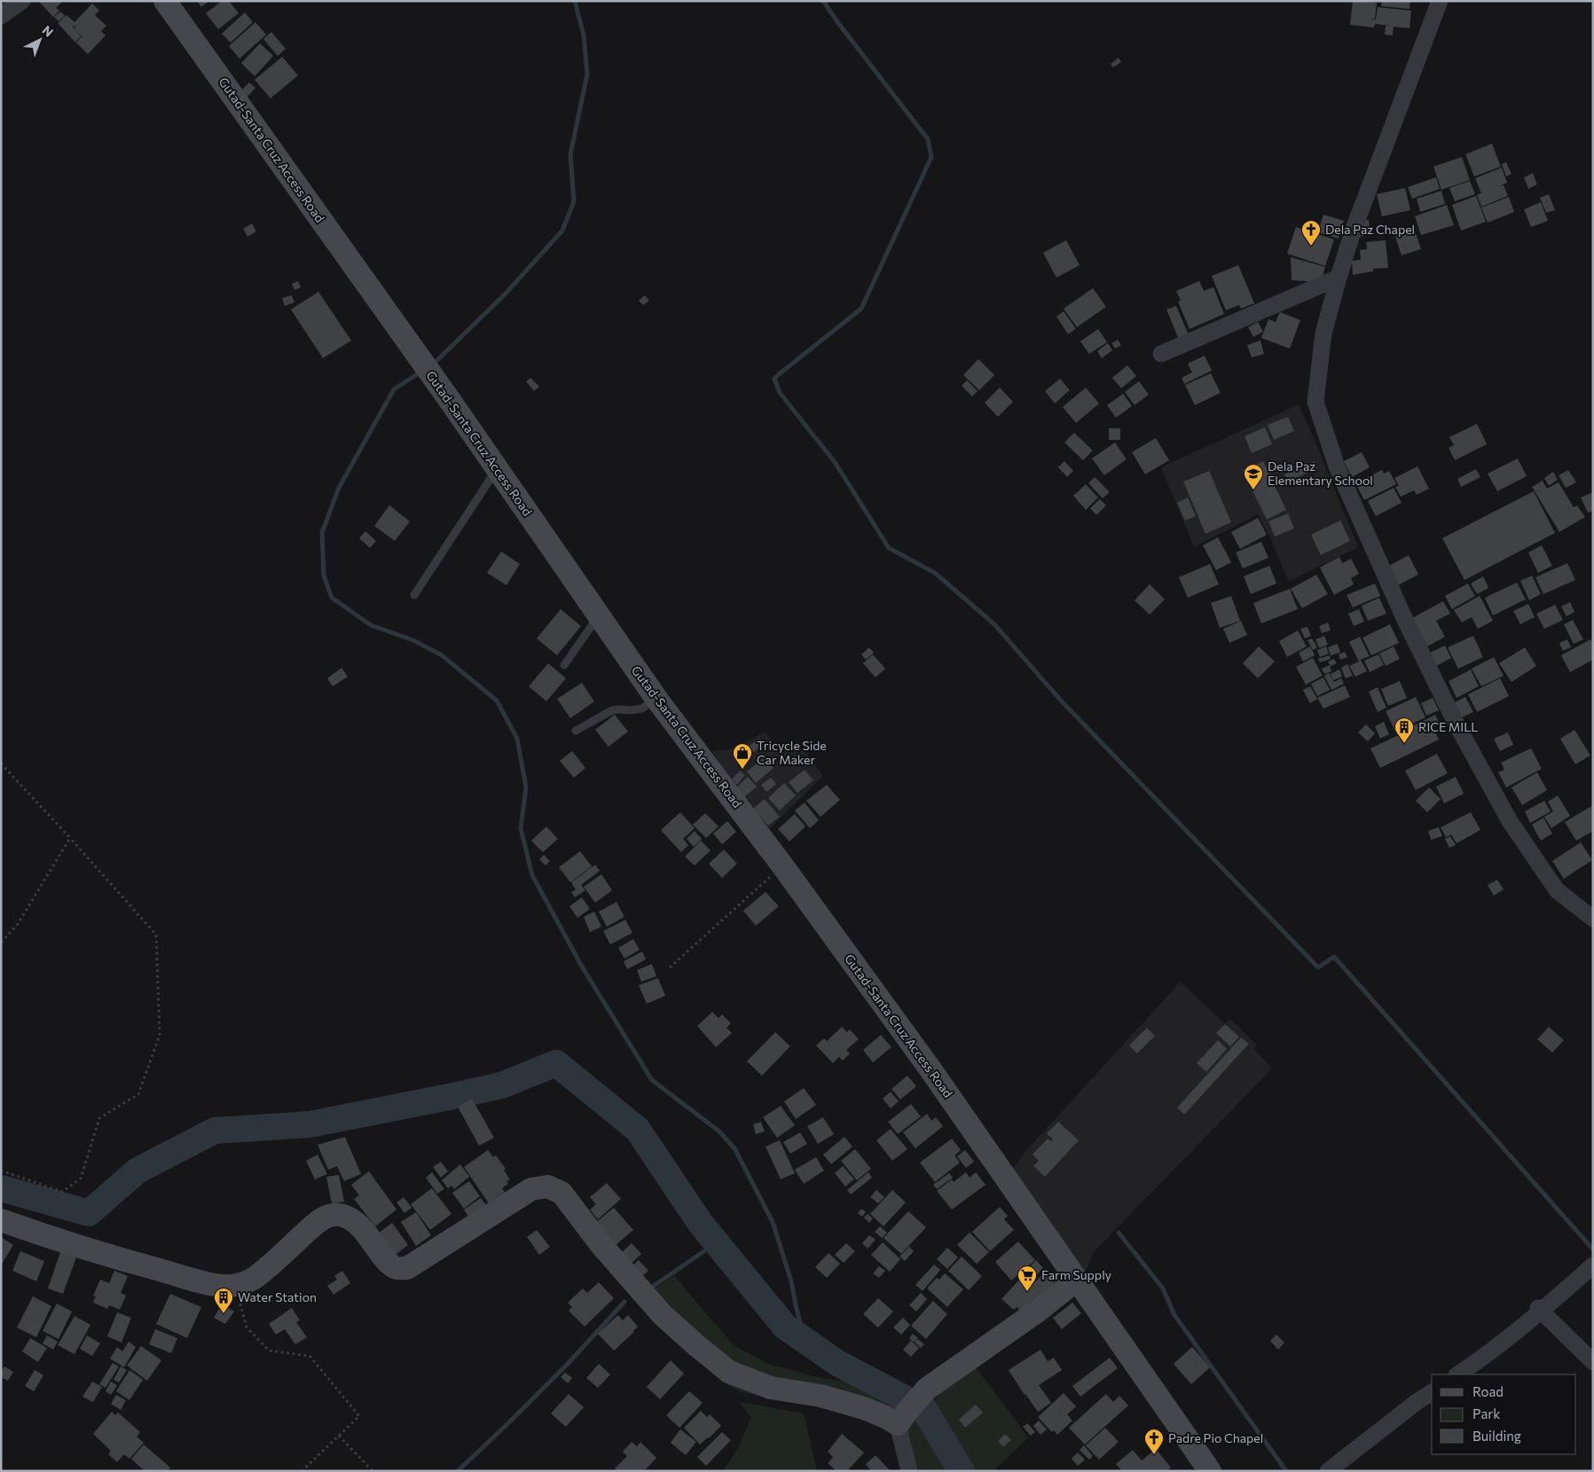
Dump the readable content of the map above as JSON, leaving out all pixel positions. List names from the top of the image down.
{
  "streets": {
    "main road": ["Gutad-Santa Cruz Access Road"]
  },
  "places": {
    "church": ["Dela Paz Chapel", "Padre Pio Chapel"],
    "school or university": ["Dela Paz Elementary School"],
    "building": ["RICE MILL", "Water Station"],
    "shop": ["Tricycle Side Car Maker"],
    "supermarket": ["Farm Supply"]
  },
  "legend": ["Road", "Park", "Building"],
  "north": "top right"
}
